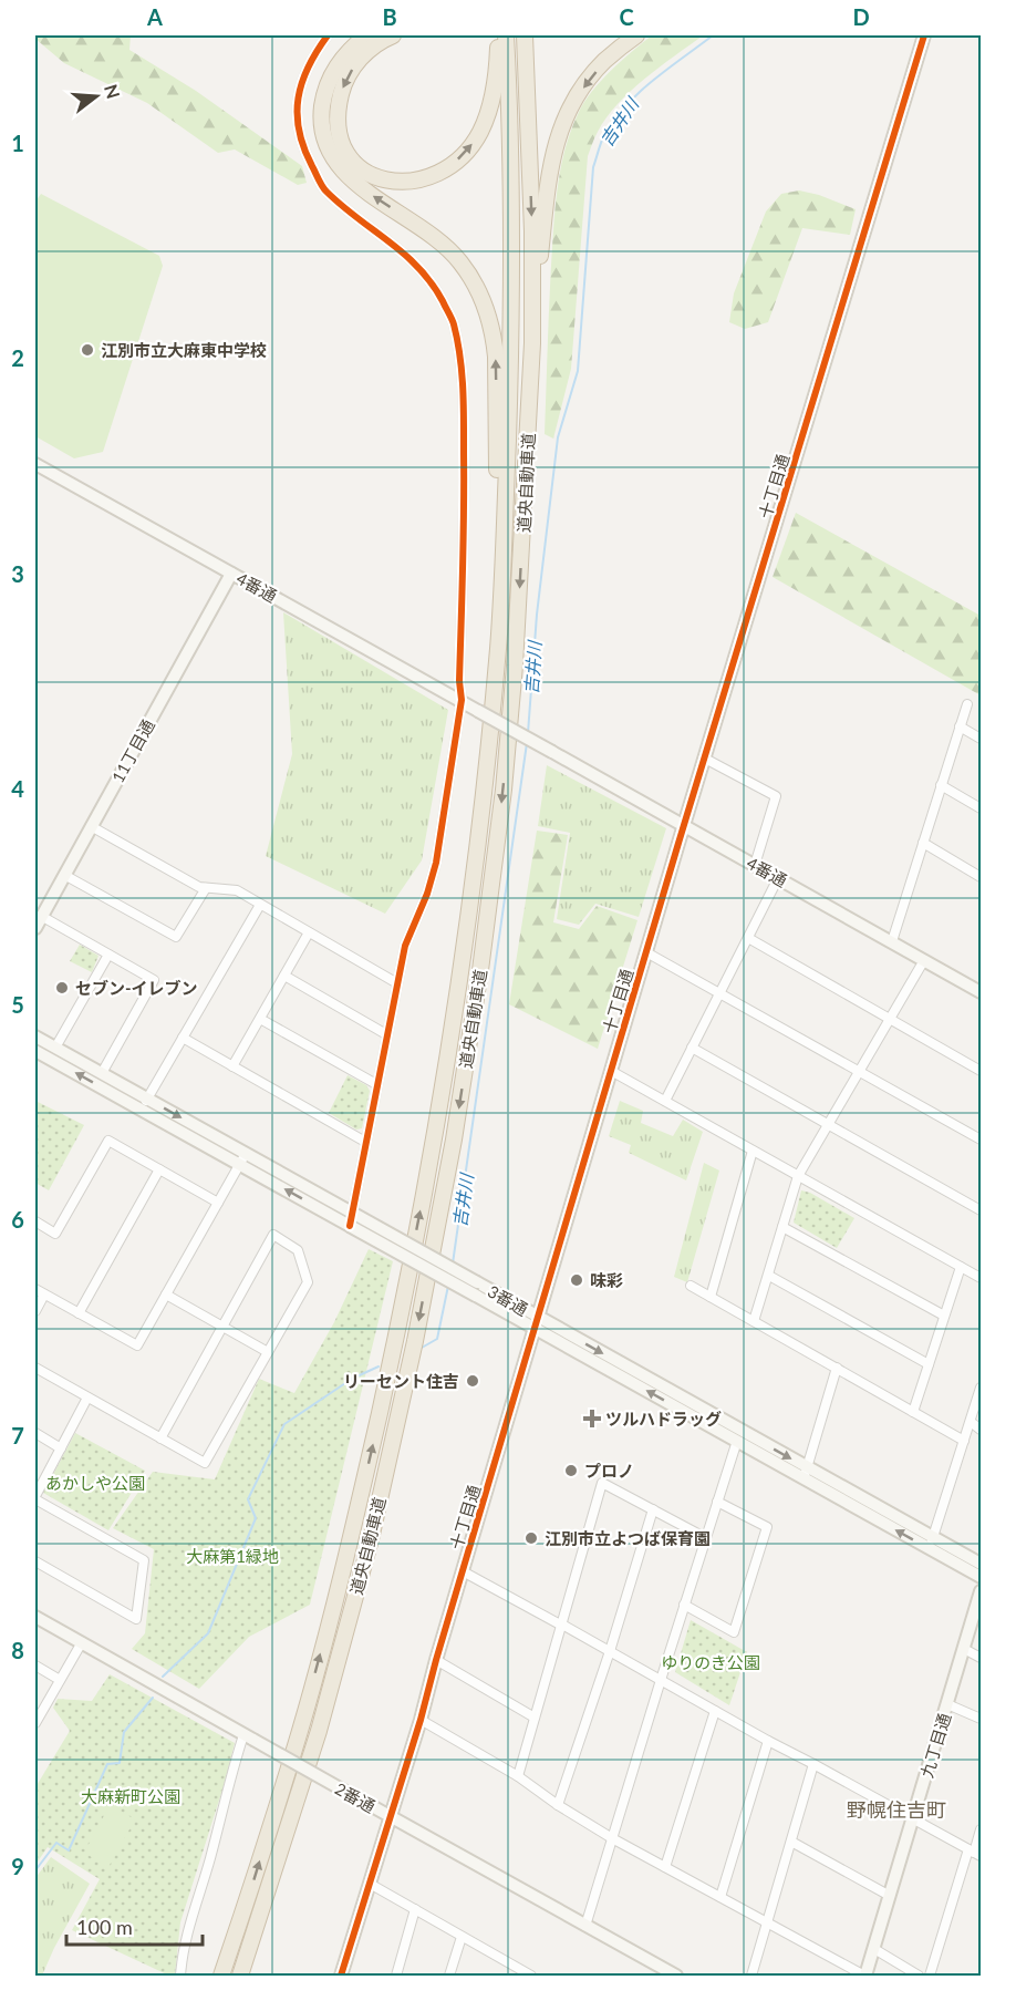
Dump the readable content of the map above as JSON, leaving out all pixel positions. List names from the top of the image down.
{
  "streets": {
    "highway": ["道央自動車道"],
    "street": [
      "十丁目通",
      "4番通",
      "11丁目通",
      "3番通",
      "九丁目通",
      "2番通"
    ]
  },
  "crossings": [
    ["十丁目通", "4番通"],
    ["十丁目通", "3番通"],
    ["十丁目通", "2番通"],
    ["4番通", "11丁目通"]
  ],
  "districts": ["野幌住吉町"],
  "water": ["吉井川"],
  "parks": [
    "あかしや公園",
    "大麻第1緑地",
    "ゆりのき公園",
    "大麻新町公園"
  ],
  "places": {
    "other": [
      "江別市立大麻東中学校",
      "セブン-イレブン",
      "味彩",
      "リーセント住吉",
      "プロノ",
      "江別市立よつば保育園"
    ],
    "health": ["ツルハドラッグ"]
  },
  "scale_bar": "100 m",
  "north": "right",
  "grid": {
    "columns": [
      "A",
      "B",
      "C",
      "D"
    ],
    "rows": [
      "1",
      "2",
      "3",
      "4",
      "5",
      "6",
      "7",
      "8",
      "9"
    ]
  }
}
